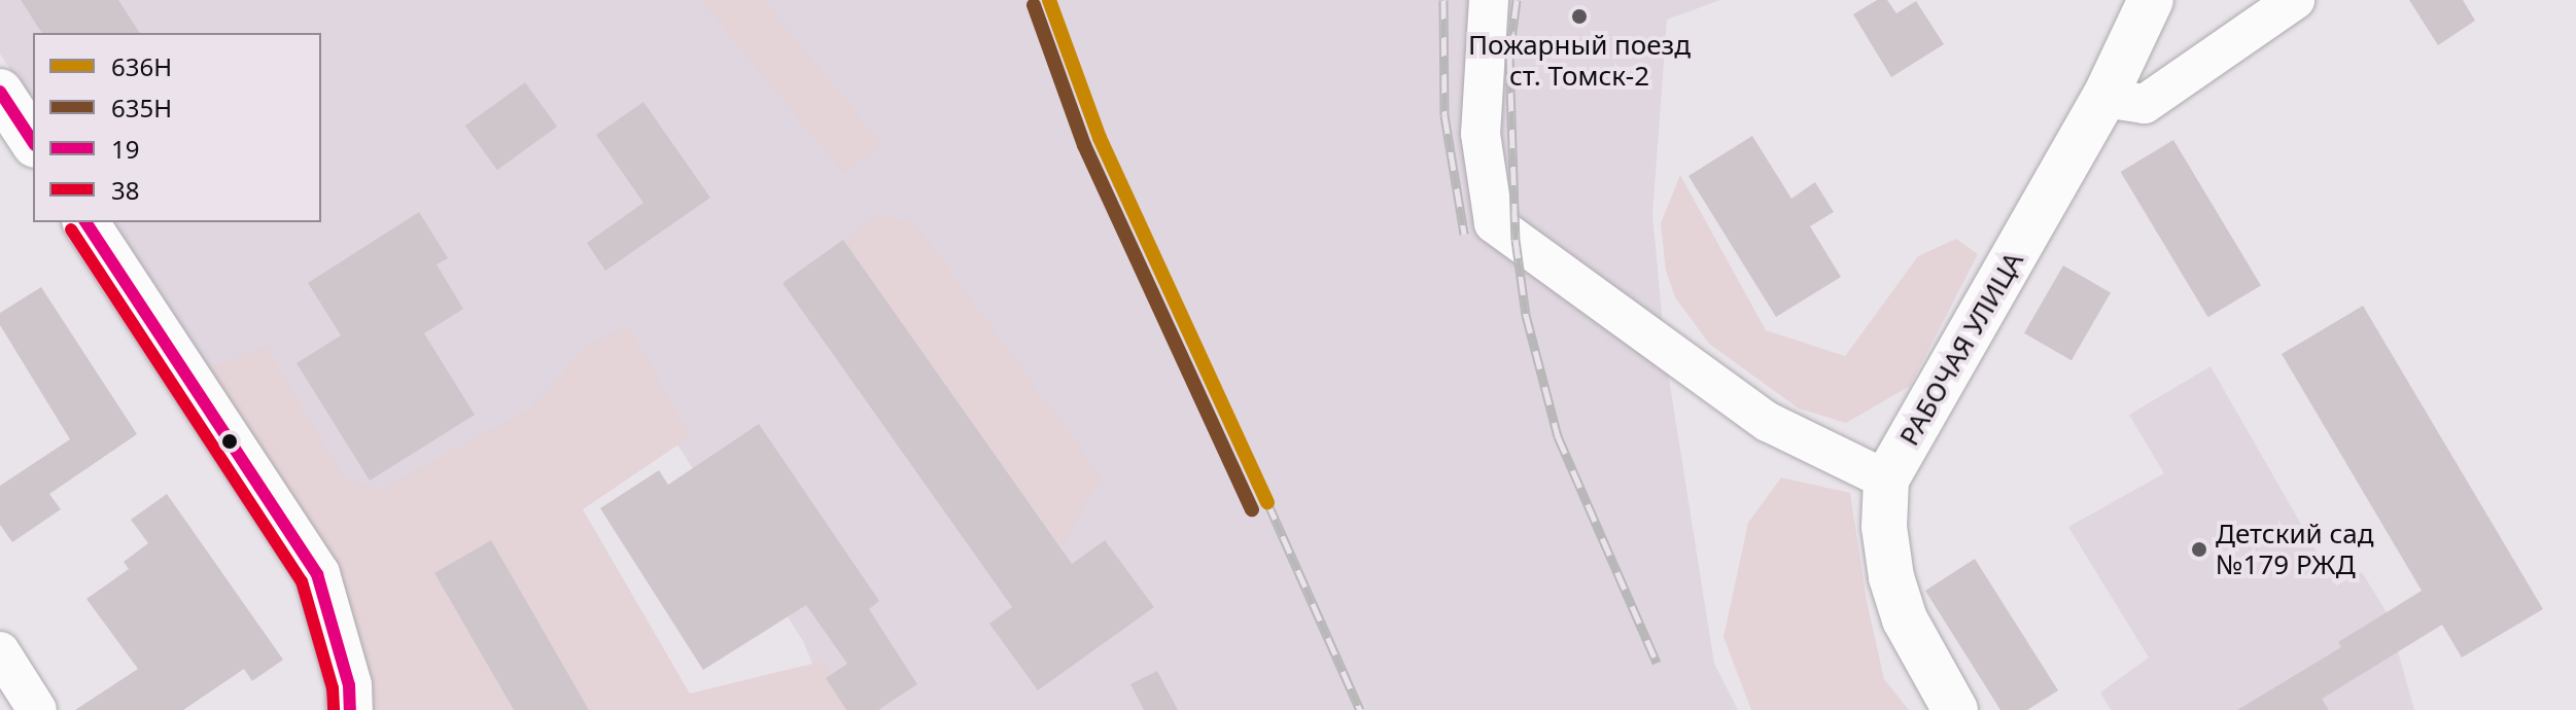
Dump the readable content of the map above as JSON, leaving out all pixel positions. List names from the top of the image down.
{
  "streets": {
    "street": ["РАБОЧАЯ УЛИЦА"]
  },
  "places": ["Пожарный поезд ст. Томск-2", "Детский сад №179 РЖД"],
  "lines": [
    "transit line 636Н",
    "transit line 635Н",
    "transit line 19",
    "transit line 38"
  ],
  "legend": [
    "636Н",
    "635Н",
    "19",
    "38"
  ]
}
